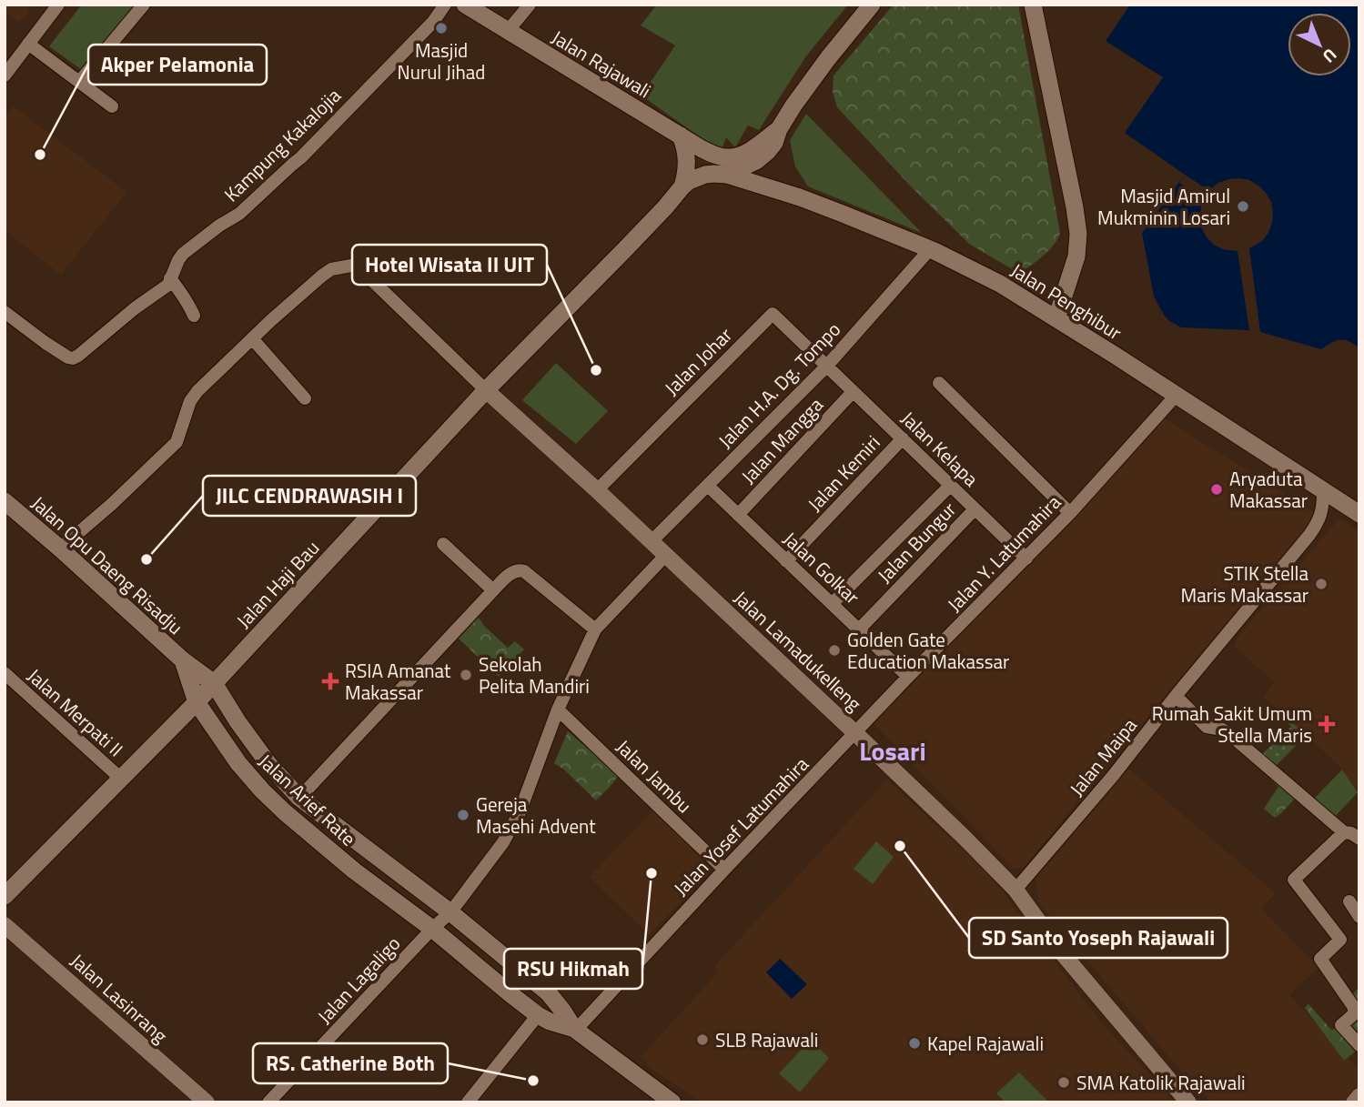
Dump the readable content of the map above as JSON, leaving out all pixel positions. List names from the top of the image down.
{
  "streets": {
    "main road": [
      "Jalan Rajawali",
      "Jalan Penghibur",
      "Jalan Opu Daeng Risadju",
      "Jalan Haji Bau",
      "Jalan Arief Rate"
    ],
    "street": [
      "Kampung Kakalojia",
      "Jalan Johar",
      "Jalan H.A. Dg. Tompo",
      "Jalan Mangga",
      "Jalan Kelapa",
      "Jalan Kemiri",
      "Jalan Bungur",
      "Jalan Y. Latumahira",
      "Jalan Golkar",
      "Jalan Lamadukelleng",
      "Jalan Merpati II",
      "Jalan Maipa",
      "Jalan Jambu",
      "Jalan Yosef Latumahira",
      "Jalan Lagaligo",
      "Jalan Lasinrang"
    ]
  },
  "crossings": [
    ["Jalan Penghibur", "Jalan H.A. Dg. Tompo"],
    ["Jalan Penghibur", "Jalan Y. Latumahira"],
    ["Jalan Penghibur", "Jalan Haji Bau"],
    ["Jalan Penghibur", "Jalan Maipa"],
    ["Jalan Johar", "Jalan H.A. Dg. Tompo"],
    ["Jalan Johar", "Jalan Kelapa"],
    ["Jalan Johar", "Jalan Lamadukelleng"],
    ["Jalan H.A. Dg. Tompo", "Jalan Kelapa"],
    ["Jalan H.A. Dg. Tompo", "Jalan Golkar"],
    ["Jalan H.A. Dg. Tompo", "Jalan Lamadukelleng"],
    ["Jalan Mangga", "Jalan Kelapa"],
    ["Jalan Mangga", "Jalan Golkar"],
    ["Jalan Kelapa", "Jalan Kemiri"],
    ["Jalan Kelapa", "Jalan Bungur"],
    ["Jalan Kelapa", "Jalan Y. Latumahira"],
    ["Jalan Kemiri", "Jalan Golkar"],
    ["Jalan Bungur", "Jalan Golkar"],
    ["Jalan Y. Latumahira", "Jalan Golkar"],
    ["Jalan Y. Latumahira", "Jalan Lamadukelleng"],
    ["Jalan Y. Latumahira", "Jalan Yosef Latumahira"],
    ["Jalan Opu Daeng Risadju", "Jalan Arief Rate"],
    ["Jalan Haji Bau", "Jalan Lamadukelleng"],
    ["Jalan Haji Bau", "Jalan Merpati II"],
    ["Jalan Haji Bau", "Jalan Arief Rate"],
    ["Jalan Lamadukelleng", "Jalan Maipa"],
    ["Jalan Lamadukelleng", "Jalan Yosef Latumahira"],
    ["Jalan Lamadukelleng", "Jalan Lagaligo"],
    ["Jalan Jambu", "Jalan Yosef Latumahira"],
    ["Jalan Jambu", "Jalan Lagaligo"],
    ["Jalan Arief Rate", "Jalan Yosef Latumahira"],
    ["Jalan Arief Rate", "Jalan Lagaligo"]
  ],
  "districts": ["Losari"],
  "places": {
    "other": [
      "Masjid Nurul Jihad",
      "Akper Pelamonia",
      "Masjid Amirul Mukminin Losari",
      "Hotel Wisata II UIT",
      "Aryaduta Makassar",
      "JILC CENDRAWASIH I",
      "STIK Stella Maris Makassar",
      "Golden Gate Education Makassar",
      "Sekolah Pelita Mandiri",
      "Gereja Masehi Advent",
      "SD Santo Yoseph Rajawali",
      "RSU Hikmah",
      "SLB Rajawali",
      "Kapel Rajawali",
      "RS. Catherine Both",
      "SMA Katolik Rajawali"
    ],
    "health": ["RSIA Amanat Makassar", "Rumah Sakit Umum Stella Maris"]
  },
  "north": "bottom right"
}
